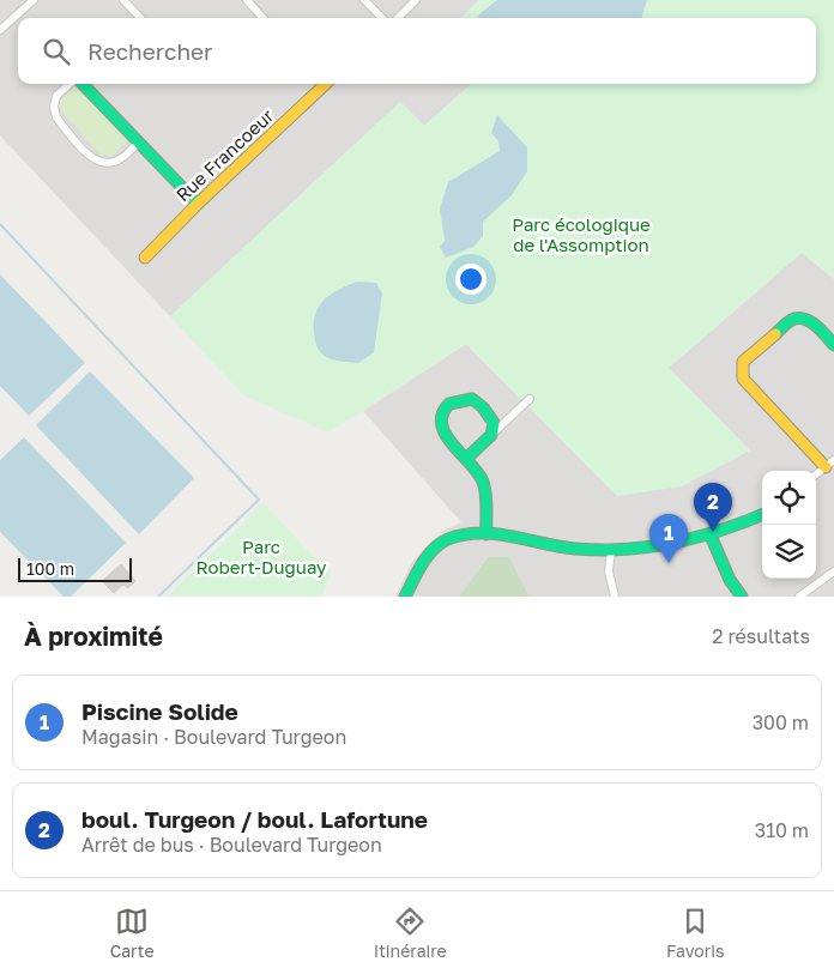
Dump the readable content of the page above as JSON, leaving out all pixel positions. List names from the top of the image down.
{
  "streets": {
    "street": ["Rue Francoeur"]
  },
  "parks": ["Parc écologique de l'Assomption", "Parc Robert-Duguay"],
  "scale_bar": "100 m",
  "page": {
    "search": "Rechercher",
    "pins": ["2", "1"],
    "scale": "100 m",
    "heading": ["À proximité", "2 résultats"],
    "list": [
      {
        "mark": "1",
        "name": "Piscine Solide",
        "note": "Magasin · Boulevard Turgeon",
        "value": "300 m"
      },
      {
        "mark": "2",
        "name": "boul. Turgeon / boul. Lafortune",
        "note": "Arrêt de bus · Boulevard Turgeon",
        "value": "310 m"
      }
    ],
    "nav": ["Carte", "Itinéraire", "Favoris"]
  }
}
